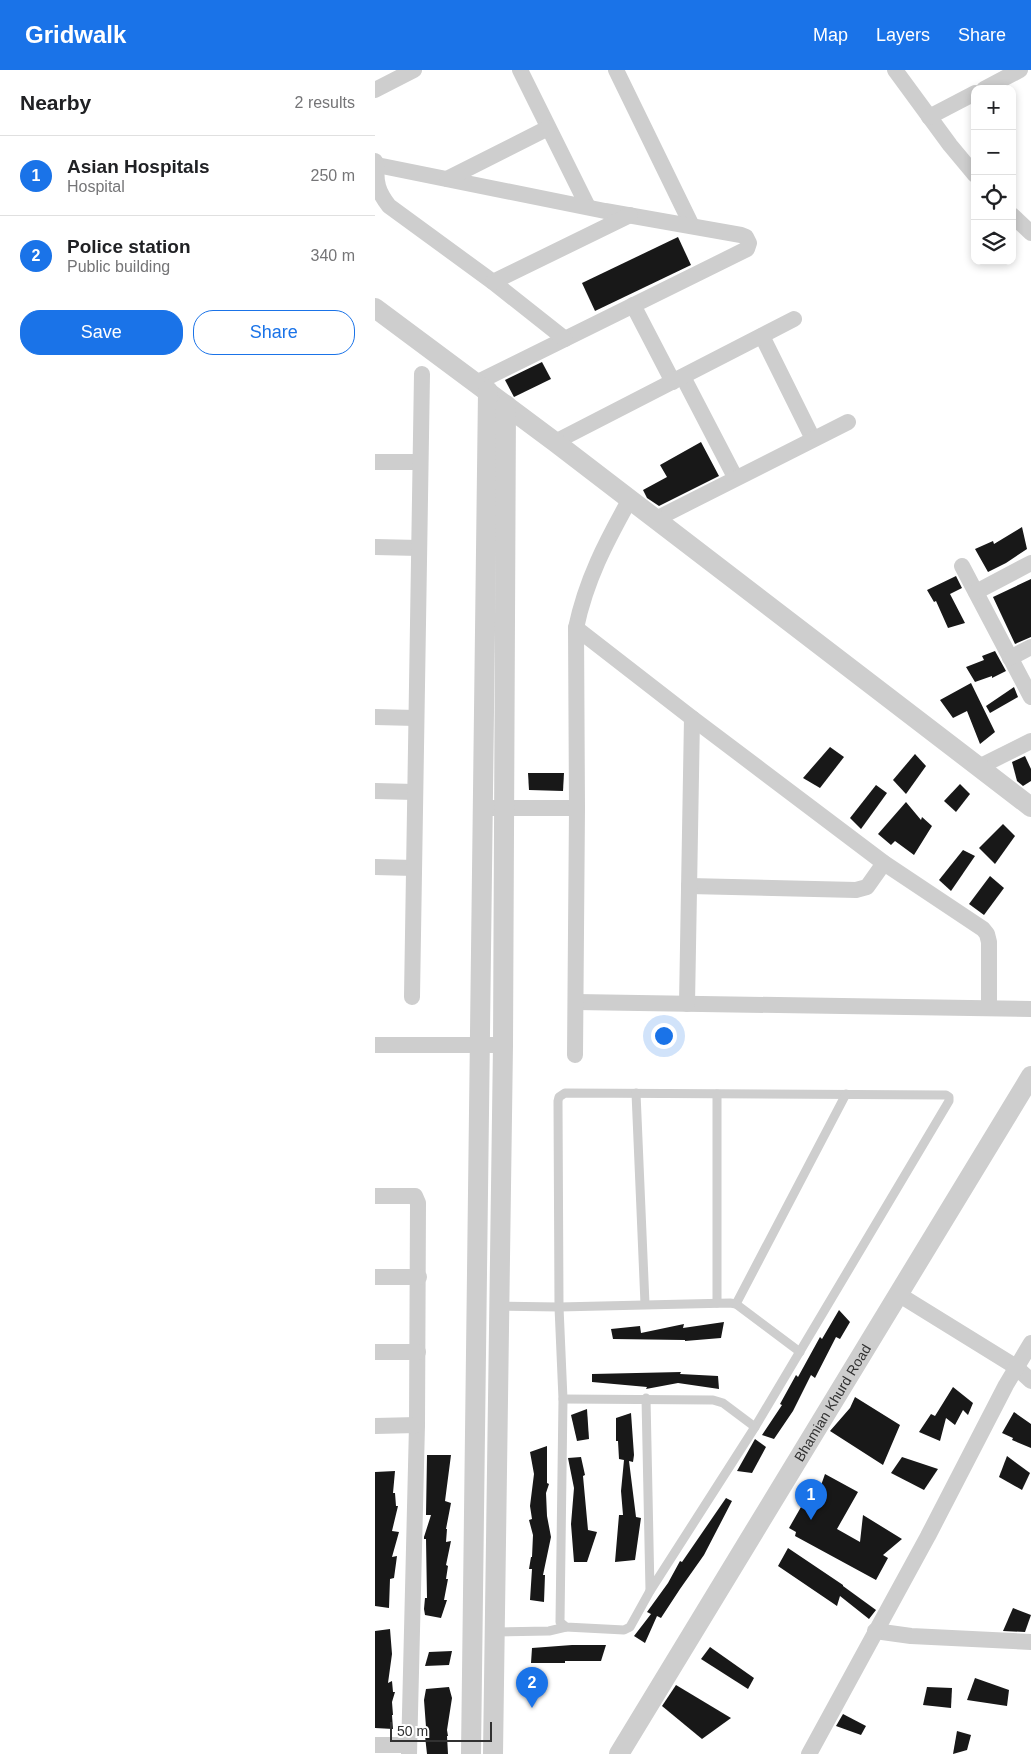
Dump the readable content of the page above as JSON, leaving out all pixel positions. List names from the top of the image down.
{
  "streets": {
    "street": ["Bhamian Khurd Road"]
  },
  "scale_bar": "50 m",
  "page": {
    "header": "Gridwalk",
    "nav": ["Map", "Layers", "Share"],
    "heading": ["Nearby", "2 results"],
    "map_buttons": ["+", "−"],
    "list": [
      {
        "mark": "1",
        "name": "Asian Hospitals",
        "note": "Hospital",
        "value": "250 m"
      },
      {
        "mark": "2",
        "name": "Police station",
        "note": "Public building",
        "value": "340 m"
      }
    ],
    "buttons": ["Save", "Share"],
    "pins": ["1", "2"],
    "scale": "50 m"
  }
}
